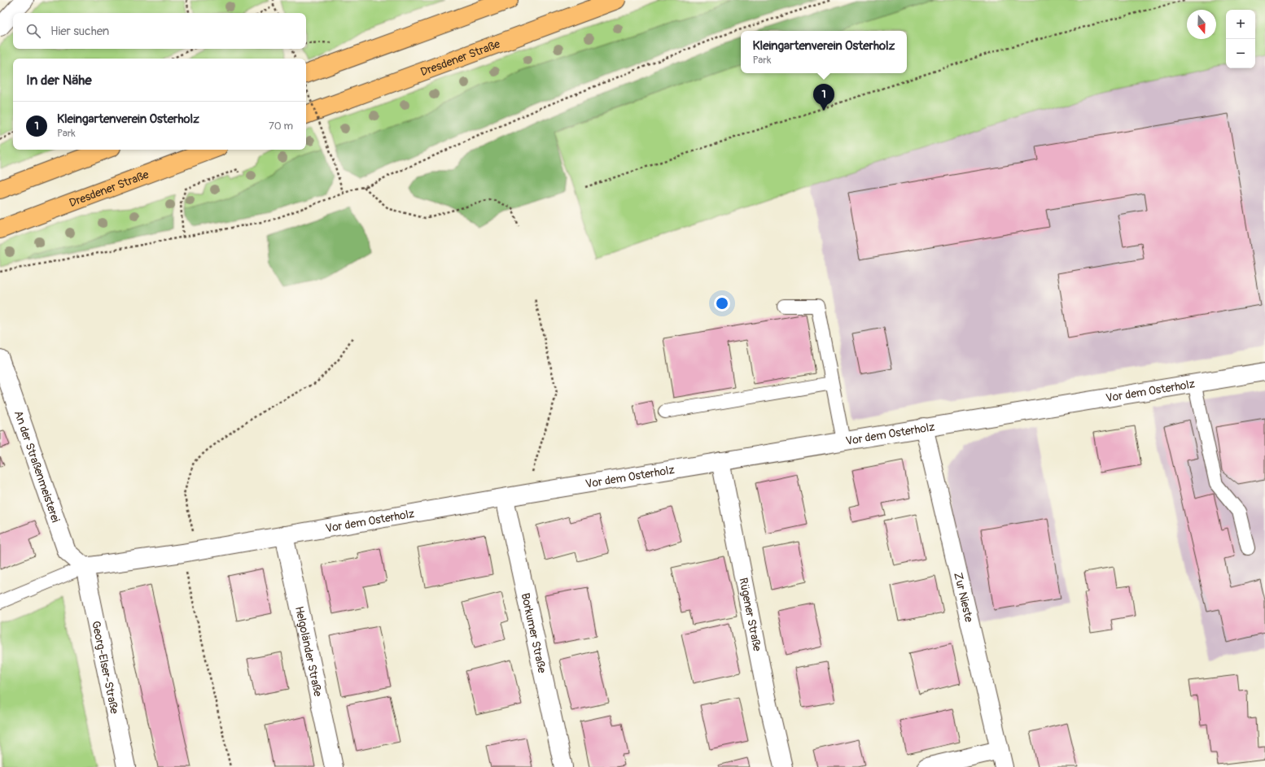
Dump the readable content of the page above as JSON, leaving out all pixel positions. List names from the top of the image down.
{
  "streets": {
    "main road": ["Dresdener Straße"],
    "street": [
      "Vor dem Osterholz",
      "An der Straßenmeisterei",
      "Zur Nieste",
      "Rügener Straße",
      "Borkumer Straße",
      "Helgoländer Straße",
      "Georg-Elser-Straße"
    ]
  },
  "crossings": [
    ["Vor dem Osterholz", "An der Straßenmeisterei"],
    ["Vor dem Osterholz", "Zur Nieste"],
    ["Vor dem Osterholz", "Rügener Straße"],
    ["Vor dem Osterholz", "Borkumer Straße"],
    ["Vor dem Osterholz", "Helgoländer Straße"],
    ["Vor dem Osterholz", "Georg-Elser-Straße"],
    ["An der Straßenmeisterei", "Georg-Elser-Straße"]
  ],
  "north": "bottom",
  "page": {
    "map_buttons": ["+", "−"],
    "search": "Hier suchen",
    "popup": ["Kleingartenverein Osterholz", "Park"],
    "heading": "In der Nähe",
    "pins": "1",
    "list": [
      {
        "mark": "1",
        "name": "Kleingartenverein Osterholz",
        "note": "Park",
        "value": "70 m"
      }
    ]
  }
}
